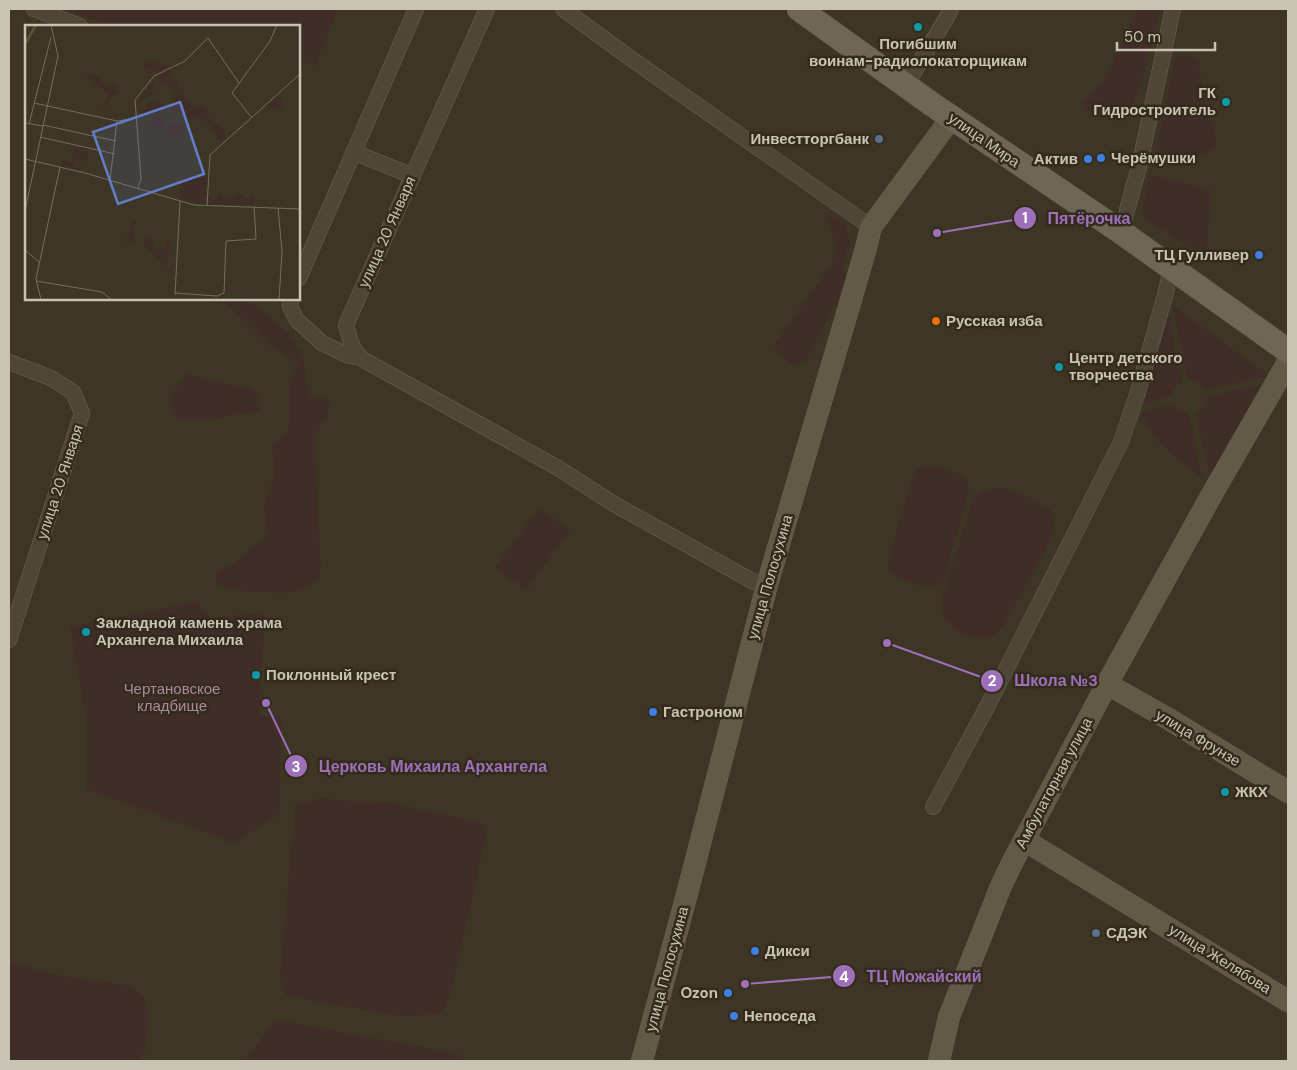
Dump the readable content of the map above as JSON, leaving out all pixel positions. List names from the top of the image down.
{
  "streets": {
    "main road": ["улица Мира"],
    "street": [
      "улица 20 Января",
      "улица Полосухина",
      "улица Фрунзе",
      "Амбулаторная улица",
      "улица Желябова"
    ]
  },
  "crossings": [
    ["улица Мира", "улица Полосухина"],
    ["улица Фрунзе", "Амбулаторная улица"],
    ["Амбулаторная улица", "улица Желябова"]
  ],
  "parks": ["Чертановское кладбище"],
  "places": [
    "Погибшим воинам-радиолокаторщикам",
    "ГК Гидростроитель",
    "Инвестторгбанк",
    "Черёмушки",
    "Актив",
    "Пятёрочка",
    "ТЦ Гулливер",
    "Русская изба",
    "Центр детского творчества",
    "Закладной камень храма Архангела Михаила",
    "Школа №3",
    "Поклонный крест",
    "Церковь Михаила Архангела",
    "Гастроном",
    "ЖКХ",
    "СДЭК",
    "Дикси",
    "ТЦ Можайский",
    "Ozon",
    "Непоседа"
  ],
  "scale_bar": "50 m"
}
